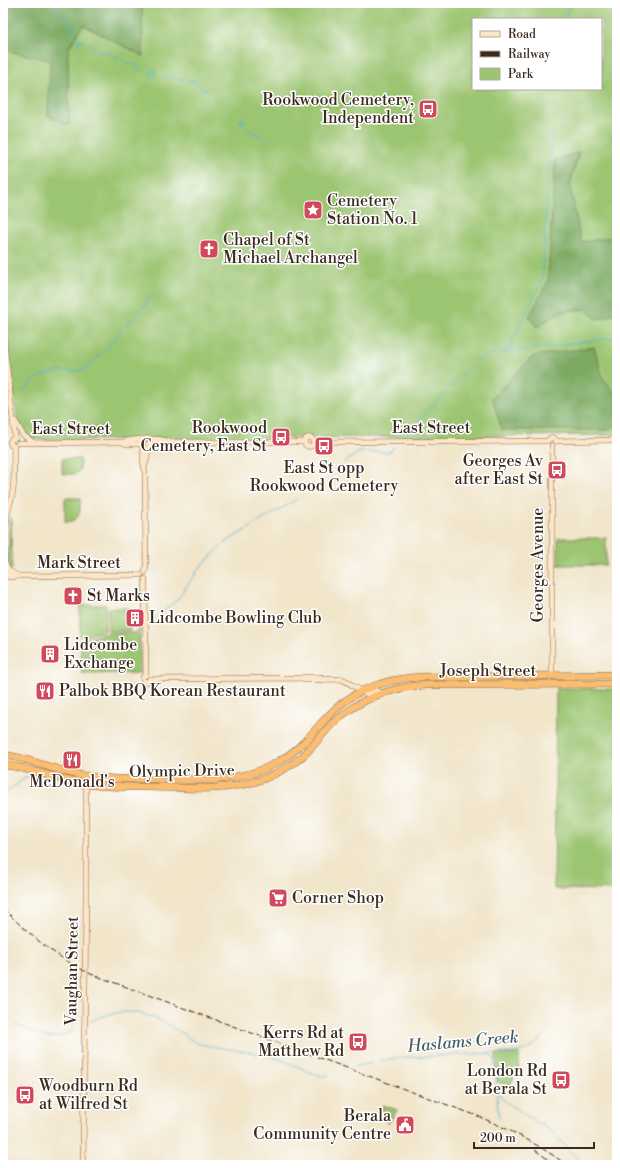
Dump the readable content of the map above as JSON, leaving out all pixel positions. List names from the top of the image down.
{
  "streets": {
    "highway": ["Georges Avenue", "Joseph Street", "Olympic Drive"],
    "main road": ["East Street", "Mark Street", "Vaughan Street"]
  },
  "crossings": [
    ["East Street", "Georges Avenue"],
    ["Georges Avenue", "Joseph Street"],
    ["Joseph Street", "Olympic Drive"],
    ["Olympic Drive", "Vaughan Street"]
  ],
  "water": ["Haslams Creek"],
  "places": {
    "bus stop": [
      "Rookwood Cemetery, Independent",
      "Rookwood Cemetery, East St",
      "East St opp Rookwood Cemetery",
      "Georges Av after East St",
      "Kerrs Rd at Matthew Rd",
      "London Rd at Berala St",
      "Woodburn Rd at Wilfred St"
    ],
    "place": ["Cemetery Station No. 1"],
    "church": ["Chapel of St Michael Archangel", "St Marks"],
    "building": ["Lidcombe Bowling Club", "Lidcombe Exchange"],
    "restaurant": ["Palbok BBQ Korean Restaurant", "McDonald's"],
    "supermarket": ["Corner Shop"],
    "public building": ["Berala Community Centre"]
  },
  "legend": ["Road", "Railway", "Park"],
  "scale_bar": "200 m"
}
